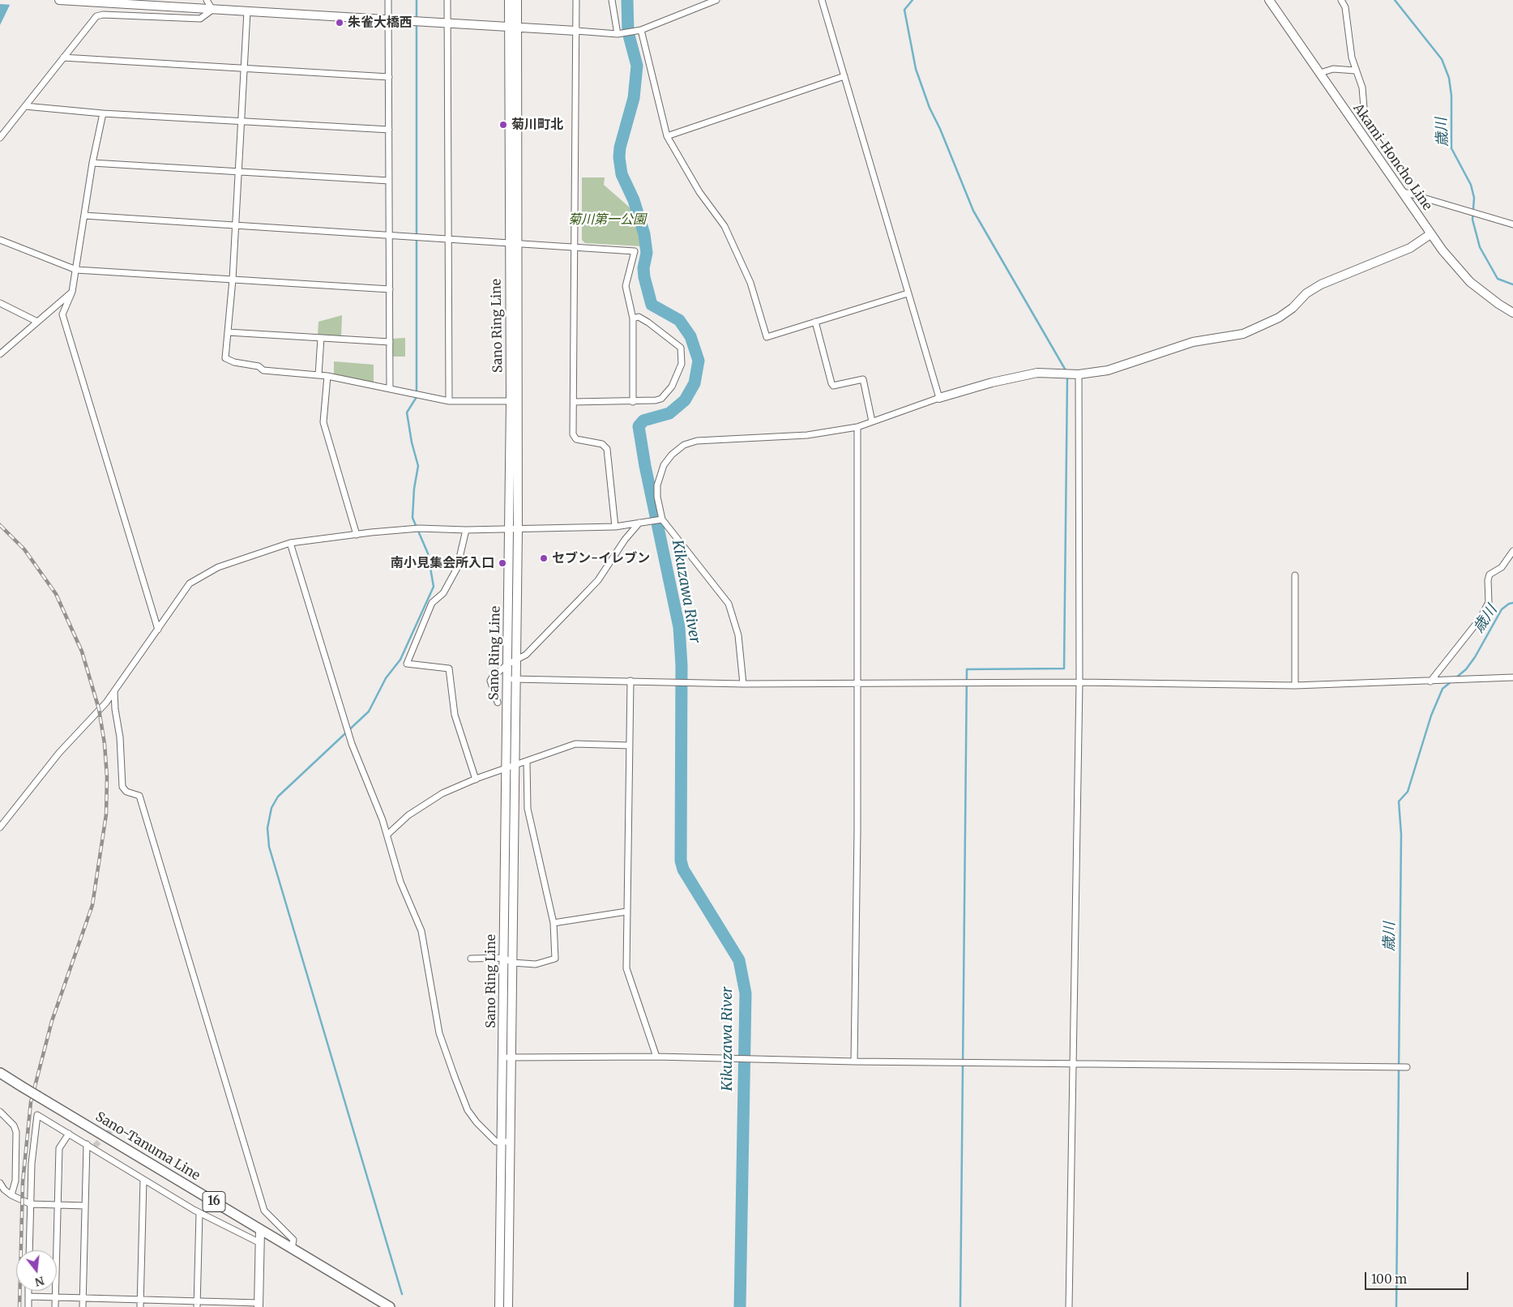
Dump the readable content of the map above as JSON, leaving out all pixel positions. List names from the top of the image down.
{
  "streets": {
    "main road": [
      "Akami-Honcho Line",
      "Sano Ring Line",
      "Sano-Tanuma Line",
      "16"
    ]
  },
  "water": ["歳川", "Kikuzawa River"],
  "parks": ["菊川第一公園"],
  "places": [
    "朱雀大橋西",
    "菊川町北",
    "セブン-イレブン",
    "南小見集会所入口"
  ],
  "scale_bar": "100 m",
  "north": "bottom"
}
